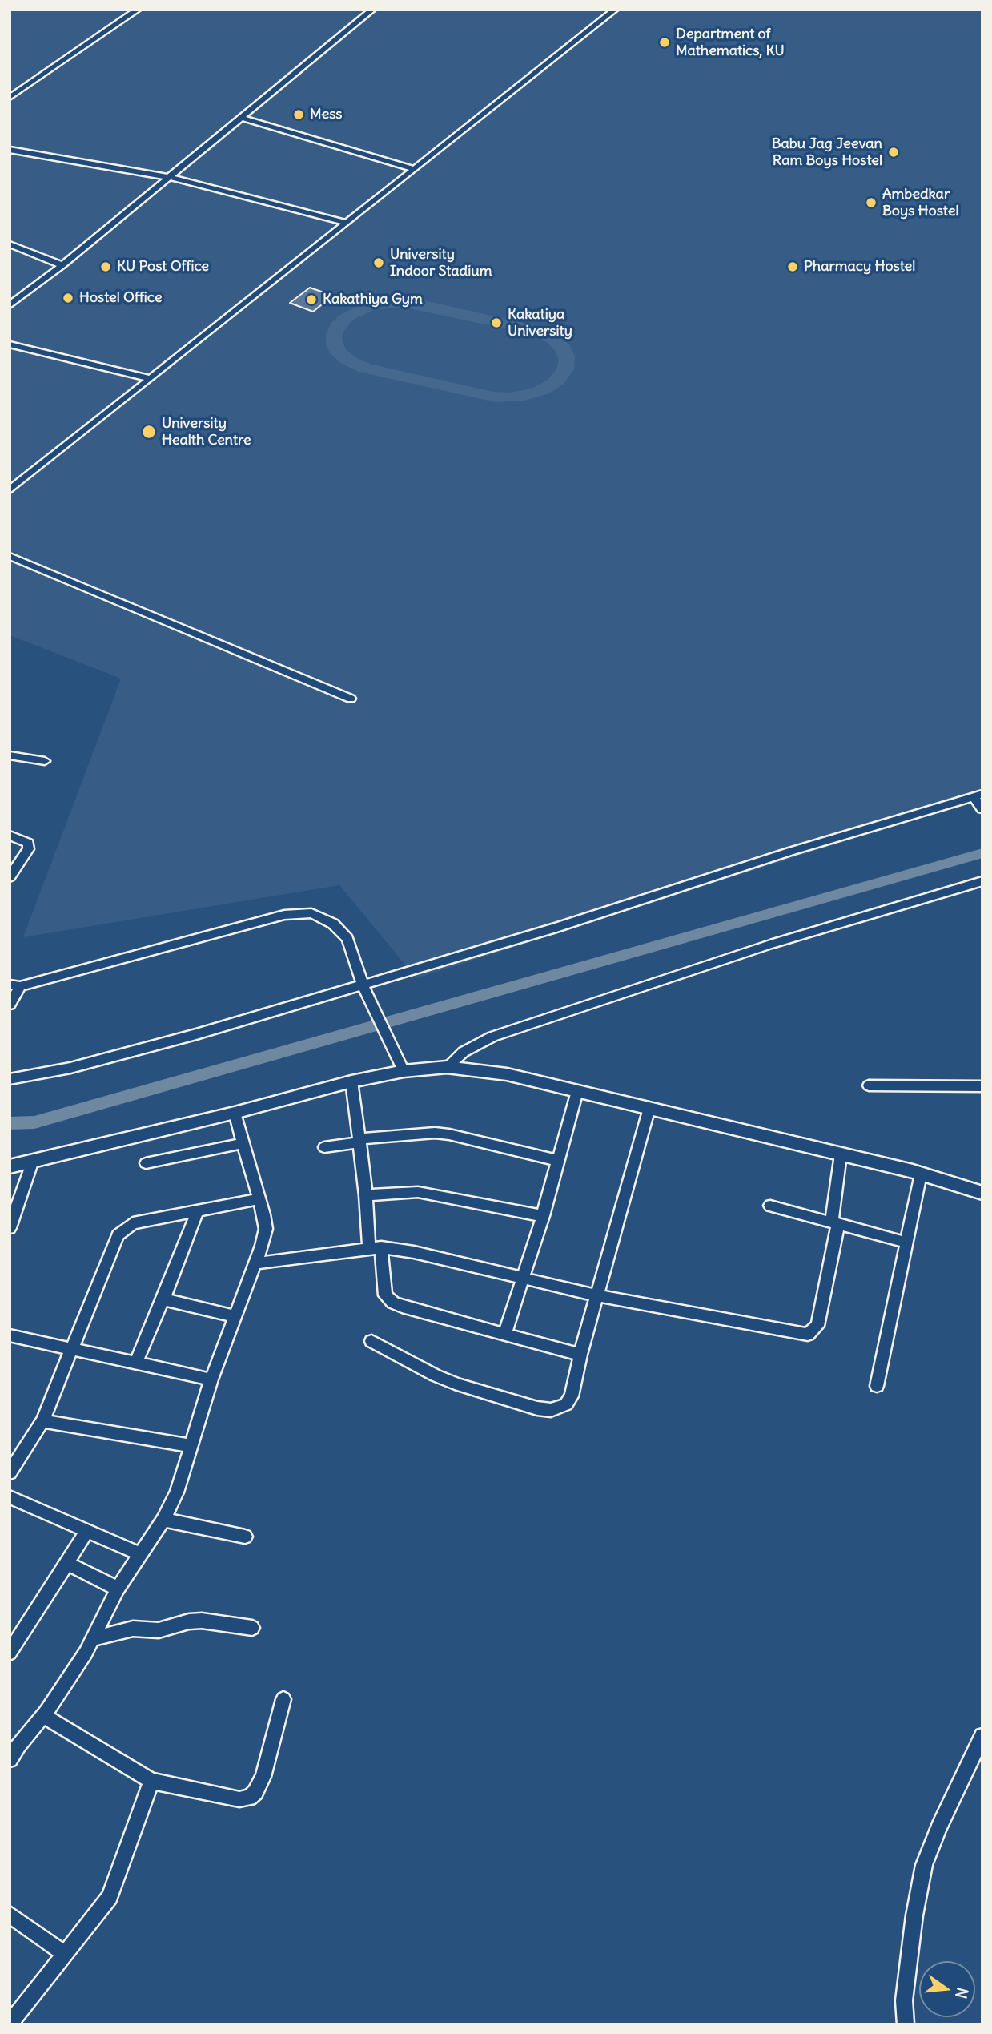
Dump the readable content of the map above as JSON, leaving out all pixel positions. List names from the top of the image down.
{
  "places": [
    "Department of Mathematics, KU",
    "Mess",
    "Babu Jag Jeevan Ram Boys Hostel",
    "Ambedkar Boys Hostel",
    "University Indoor Stadium",
    "KU Post Office",
    "Pharmacy Hostel",
    "Hostel Office",
    "Kakathiya Gym",
    "Kakatiya University",
    "University Health Centre"
  ],
  "north": "right"
}
